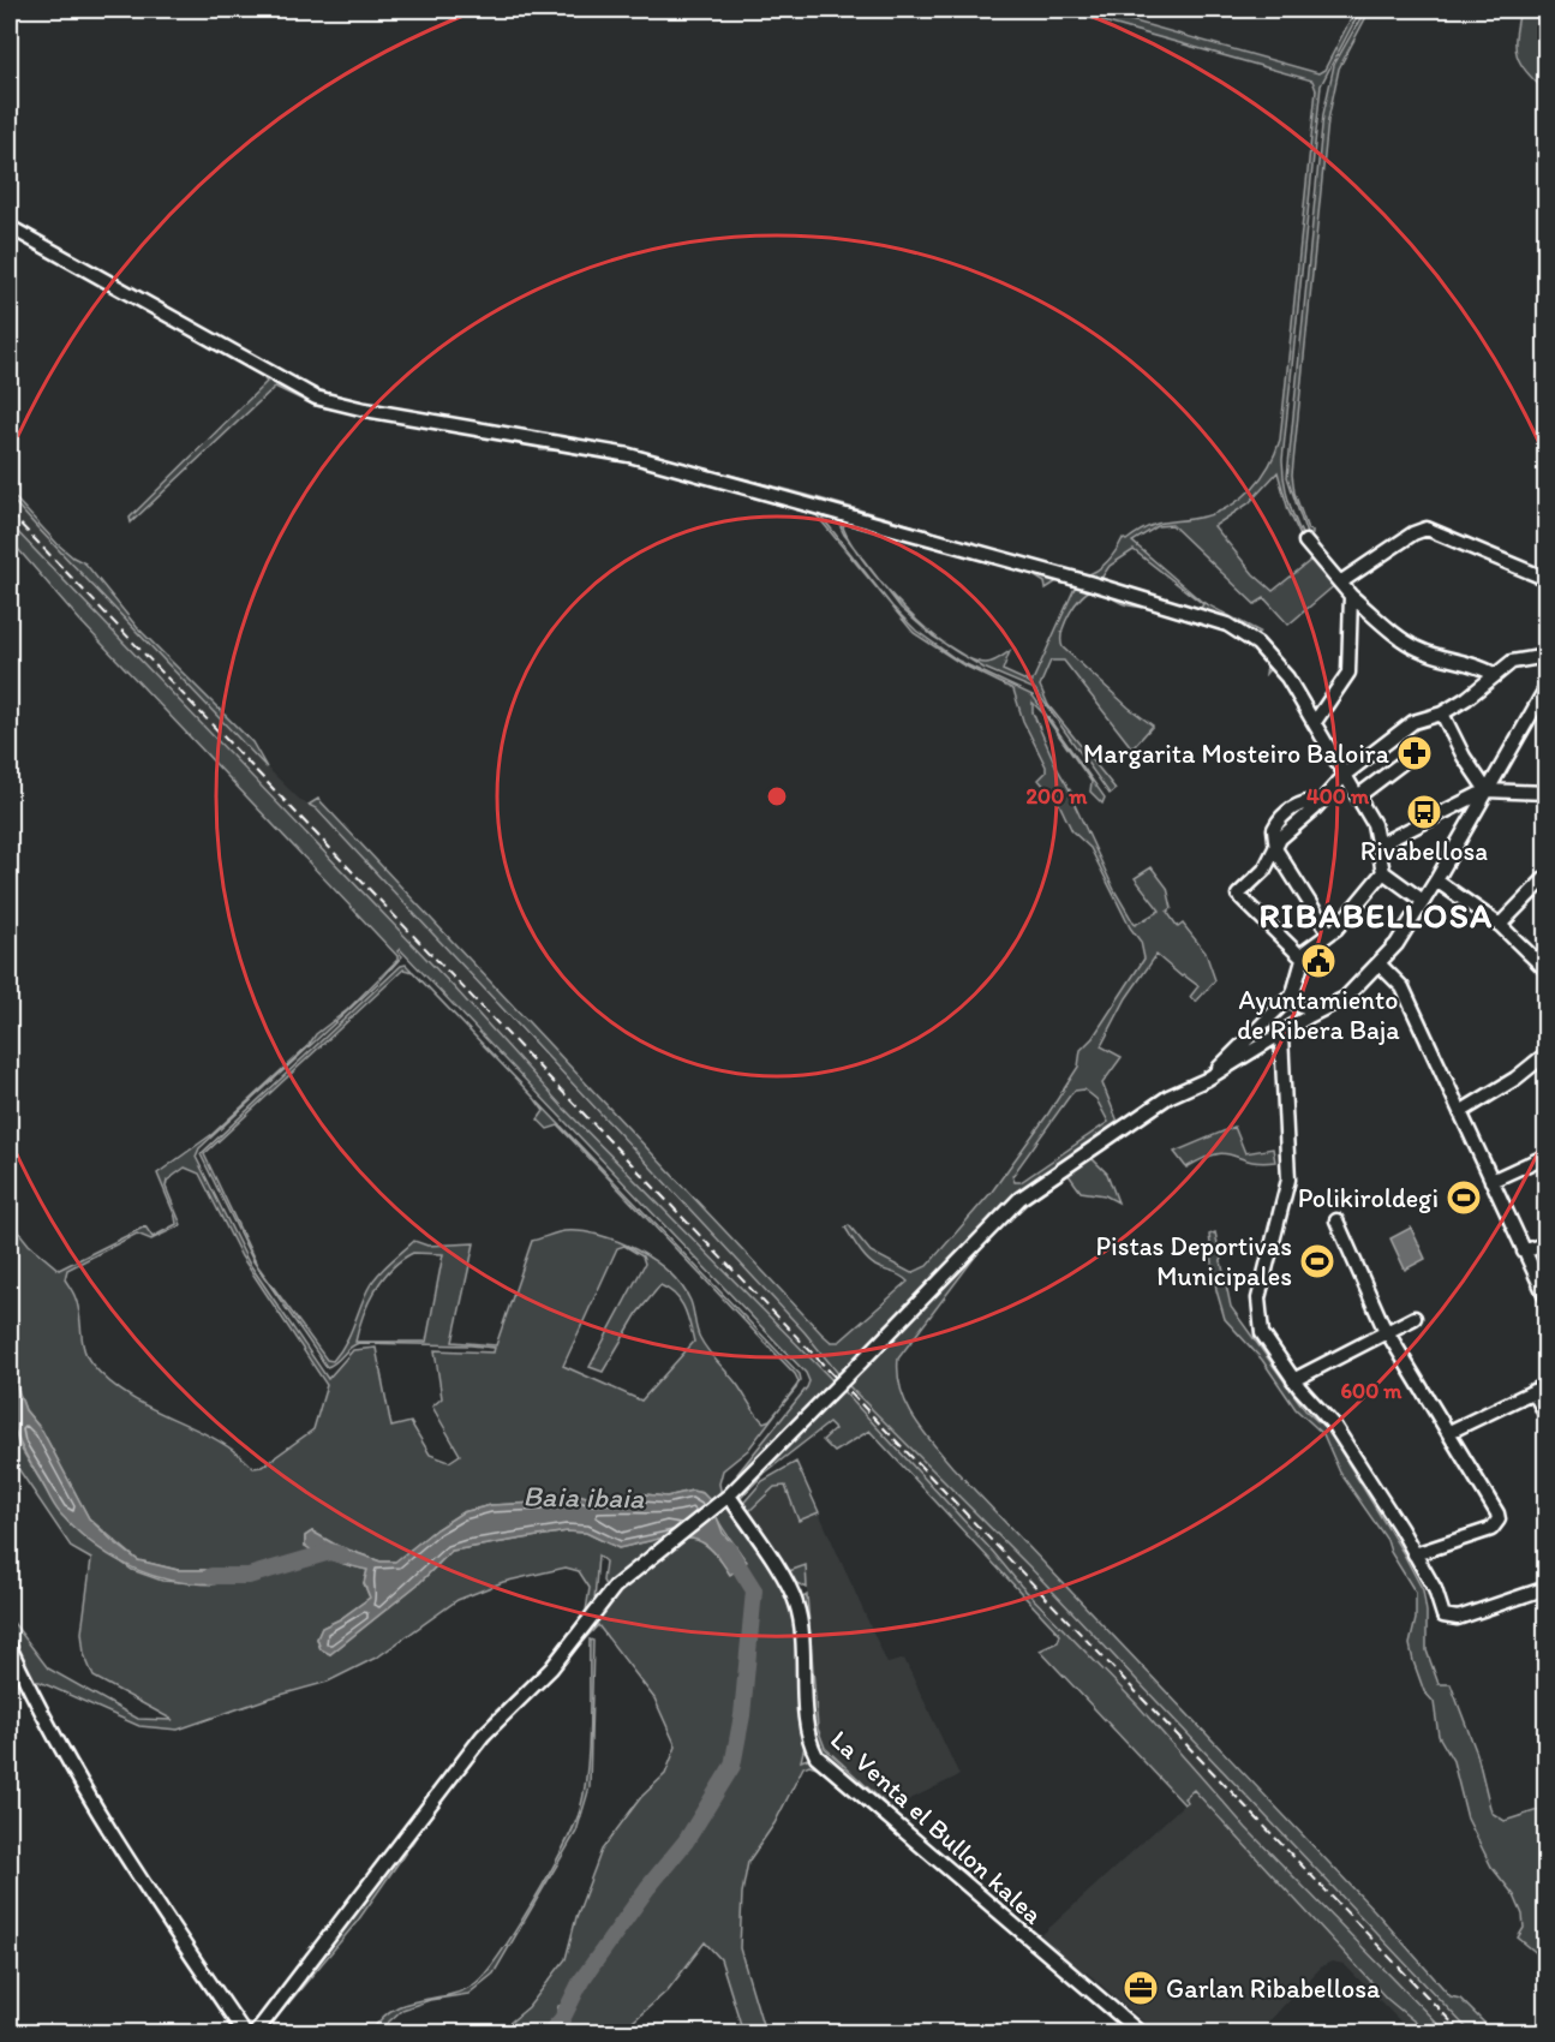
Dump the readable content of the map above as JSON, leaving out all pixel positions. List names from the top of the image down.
{
  "streets": {
    "street": ["La Venta el Bullon kalea"]
  },
  "districts": ["RIBABELLOSA"],
  "water": ["Baia ibaia"],
  "places": {
    "pharmacy": ["Margarita Mosteiro Baloira"],
    "bus stop": ["Rivabellosa"],
    "public building": ["Ayuntamiento de Ribera Baja"],
    "sports": ["Polikiroldegi", "Pistas Deportivas Municipales"],
    "office": ["Garlan Ribabellosa"]
  },
  "rings": ["200 m", "400 m", "600 m"]
}
